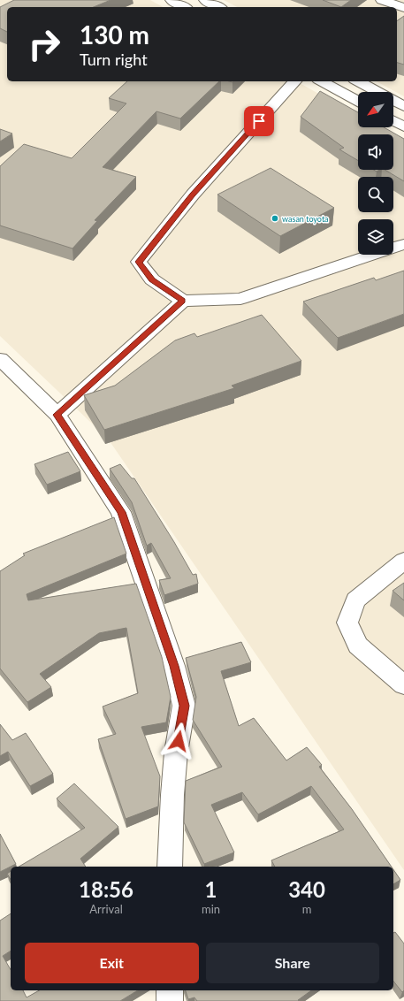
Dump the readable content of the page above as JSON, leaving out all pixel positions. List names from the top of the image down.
{
  "places": ["wasan toyota"],
  "north": "bottom left",
  "page": {
    "turn": ["130 m", "Turn right"],
    "eta": [
      "18:56",
      "Arrival",
      "1",
      "min",
      "340",
      "m"
    ],
    "buttons": ["Exit", "Share"]
  }
}
